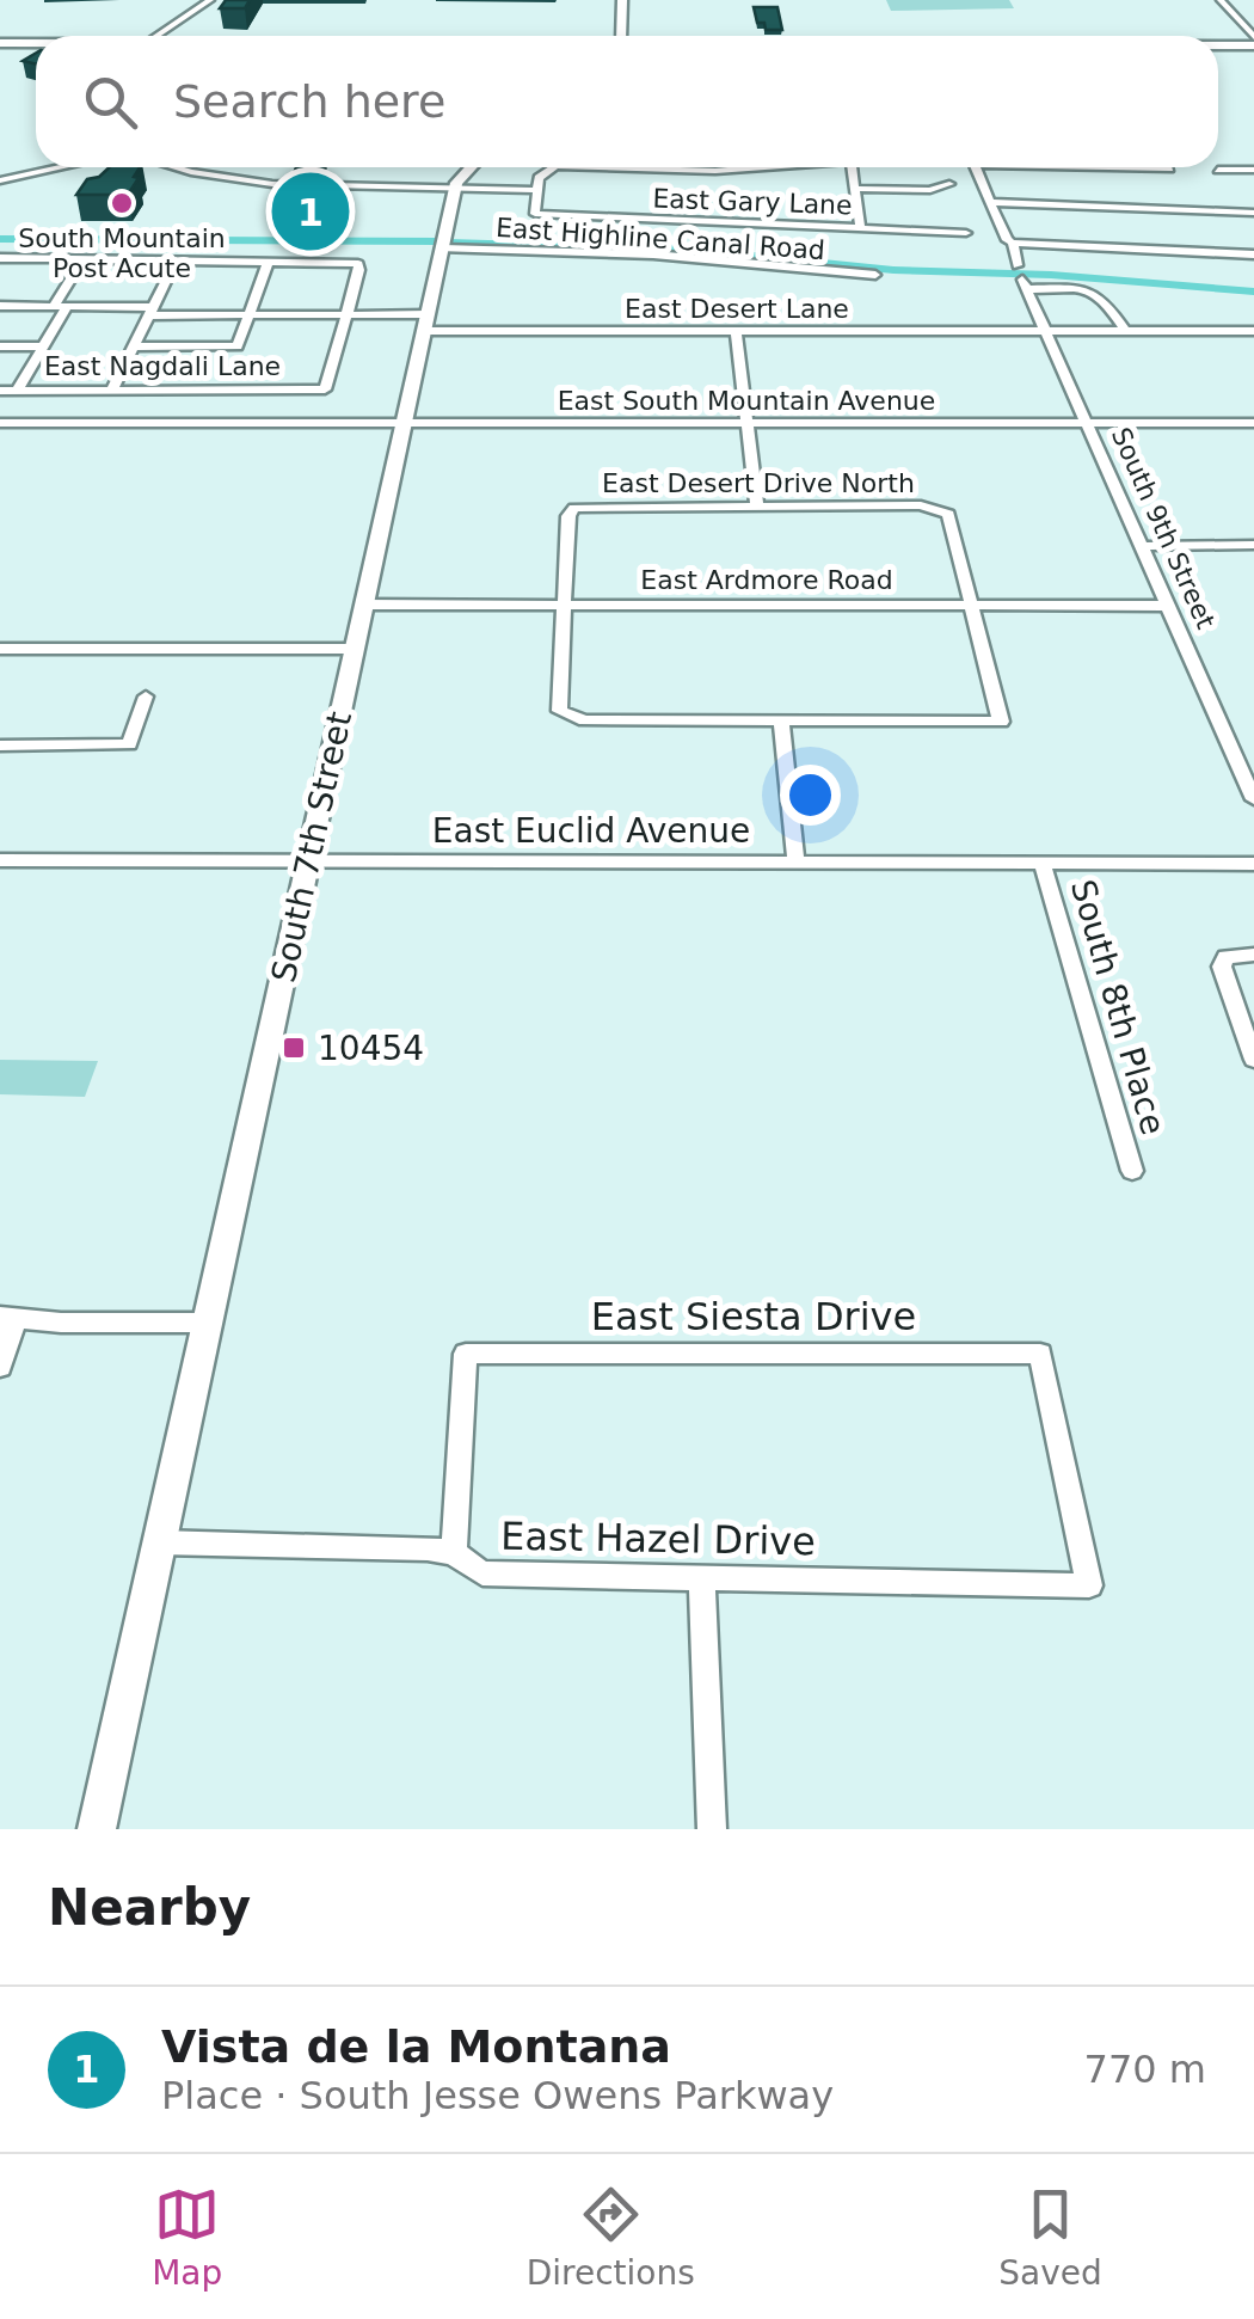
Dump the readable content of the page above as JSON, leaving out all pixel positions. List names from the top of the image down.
{
  "streets": {
    "main road": ["South 7th Street"],
    "street": [
      "East Gary Lane",
      "East Highline Canal Road",
      "East Desert Lane",
      "East Nagdali Lane",
      "East South Mountain Avenue",
      "East Desert Drive North",
      "South 9th Street",
      "East Ardmore Road",
      "East Euclid Avenue",
      "South 8th Place",
      "East Siesta Drive",
      "East Hazel Drive"
    ]
  },
  "crossings": [
    ["East Highline Canal Road", "South 7th Street"],
    ["East Desert Lane", "East Nagdali Lane"],
    ["East Desert Lane", "South 9th Street"],
    ["East Desert Lane", "South 7th Street"],
    ["East South Mountain Avenue", "South 9th Street"],
    ["East South Mountain Avenue", "South 7th Street"],
    ["East Desert Drive North", "East Ardmore Road"],
    ["South 9th Street", "East Ardmore Road"],
    ["East Ardmore Road", "South 7th Street"],
    ["East Euclid Avenue", "South 7th Street"],
    ["East Euclid Avenue", "South 8th Place"],
    ["South 7th Street", "East Hazel Drive"],
    ["East Siesta Drive", "East Hazel Drive"]
  ],
  "places": {
    "other": ["South Mountain Post Acute"],
    "transit": ["10454"]
  },
  "page": {
    "search": "Search here",
    "pins": "1",
    "heading": "Nearby",
    "list": [
      {
        "mark": "1",
        "name": "Vista de la Montana",
        "note": "Place · South Jesse Owens Parkway",
        "value": "770 m"
      }
    ],
    "nav": ["Map", "Directions", "Saved"]
  }
}
